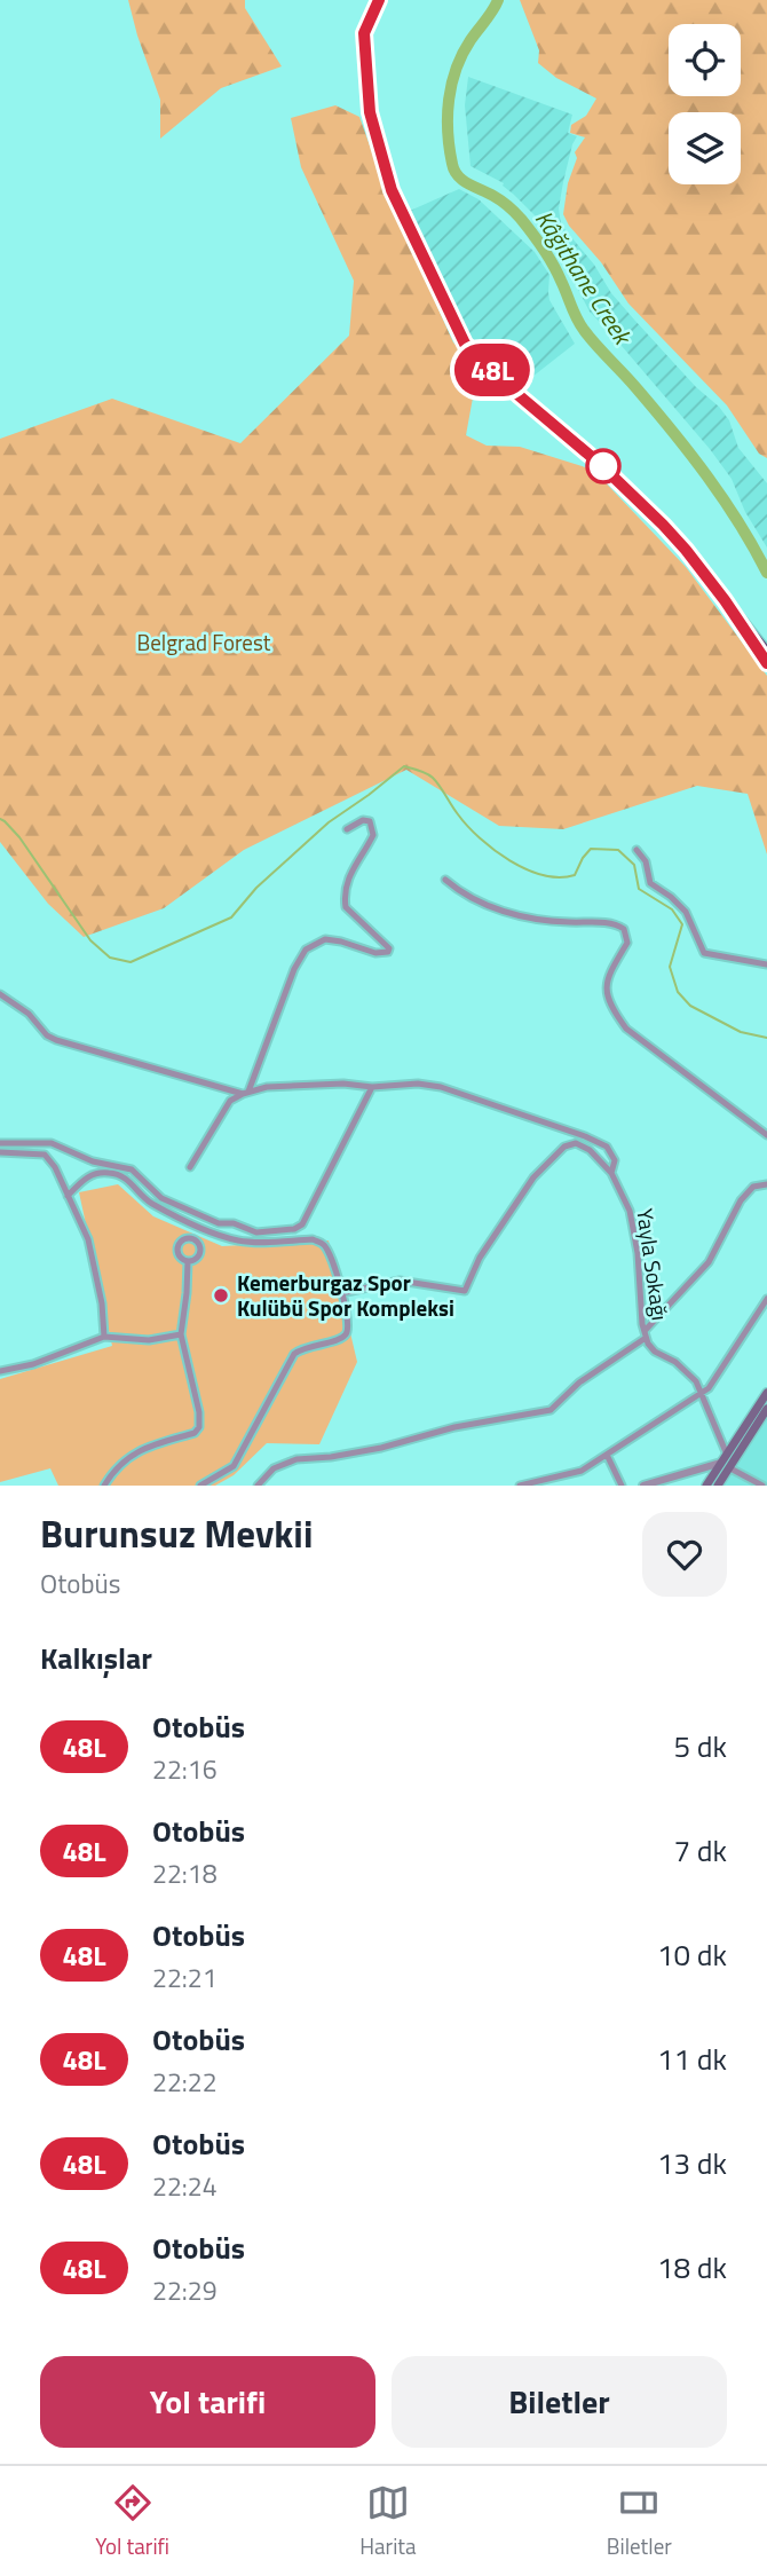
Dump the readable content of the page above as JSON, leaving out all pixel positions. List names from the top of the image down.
{
  "streets": {
    "street": ["Yayla Sokağı"]
  },
  "water": ["Kâğıthane Creek"],
  "parks": ["Belgrad Forest"],
  "places": ["Kemerburgaz Spor Kulübü Spor Kompleksi"],
  "lines": ["bus line 48L"],
  "page": {
    "on_map": "48L",
    "heading": [
      ["Burunsuz Mevkii", "Otobüs"],
      "Kalkışlar"
    ],
    "list": [
      {
        "mark": "48L",
        "name": "Otobüs",
        "note": "22:16",
        "value": "5 dk"
      },
      {
        "mark": "48L",
        "name": "Otobüs",
        "note": "22:18",
        "value": "7 dk"
      },
      {
        "mark": "48L",
        "name": "Otobüs",
        "note": "22:21",
        "value": "10 dk"
      },
      {
        "mark": "48L",
        "name": "Otobüs",
        "note": "22:22",
        "value": "11 dk"
      },
      {
        "mark": "48L",
        "name": "Otobüs",
        "note": "22:24",
        "value": "13 dk"
      },
      {
        "mark": "48L",
        "name": "Otobüs",
        "note": "22:29",
        "value": "18 dk"
      }
    ],
    "buttons": ["Yol tarifi", "Biletler"],
    "tabs": ["Yol tarifi", "Harita", "Biletler"]
  }
}
